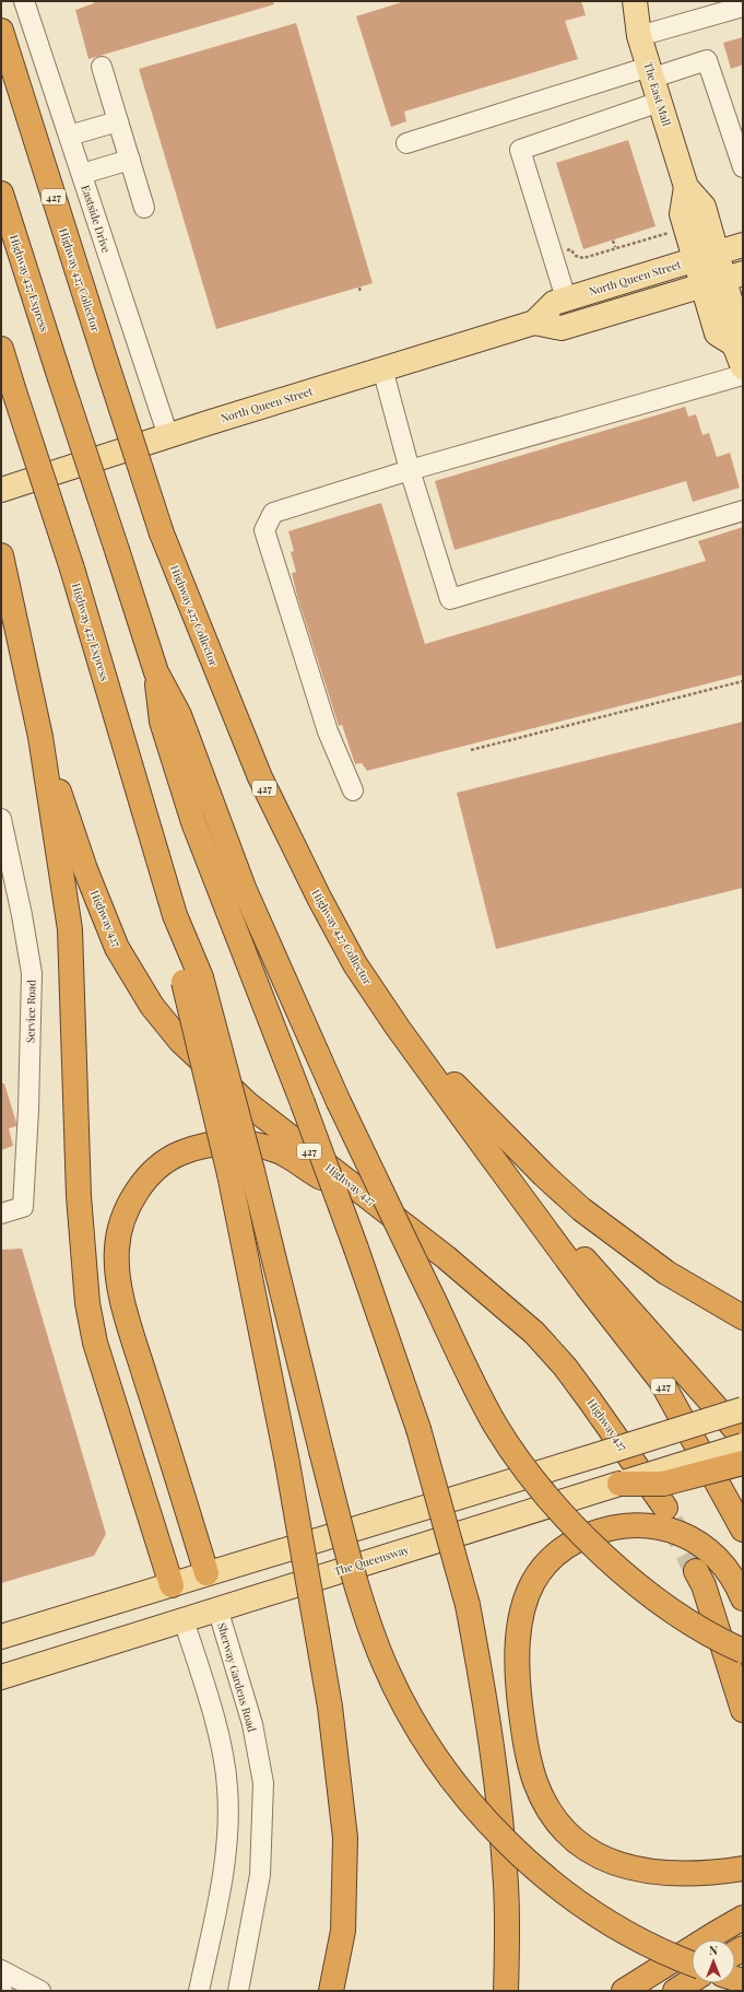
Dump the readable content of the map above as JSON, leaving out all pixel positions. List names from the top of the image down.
{
  "streets": {
    "highway": [
      "427",
      "Highway 427 Collector",
      "Highway 427 Express",
      "Highway 427"
    ],
    "main road": [
      "The East Mall",
      "North Queen Street",
      "The Queensway",
      "Sherway Gardens Road"
    ],
    "street": ["Eastside Drive", "Service Road"]
  },
  "crossings": [
    ["The East Mall", "North Queen Street"],
    ["427", "Highway 427 Collector"],
    ["427", "Highway 427"],
    ["Eastside Drive", "North Queen Street"],
    ["The Queensway", "Sherway Gardens Road"]
  ],
  "north": "top"
}
